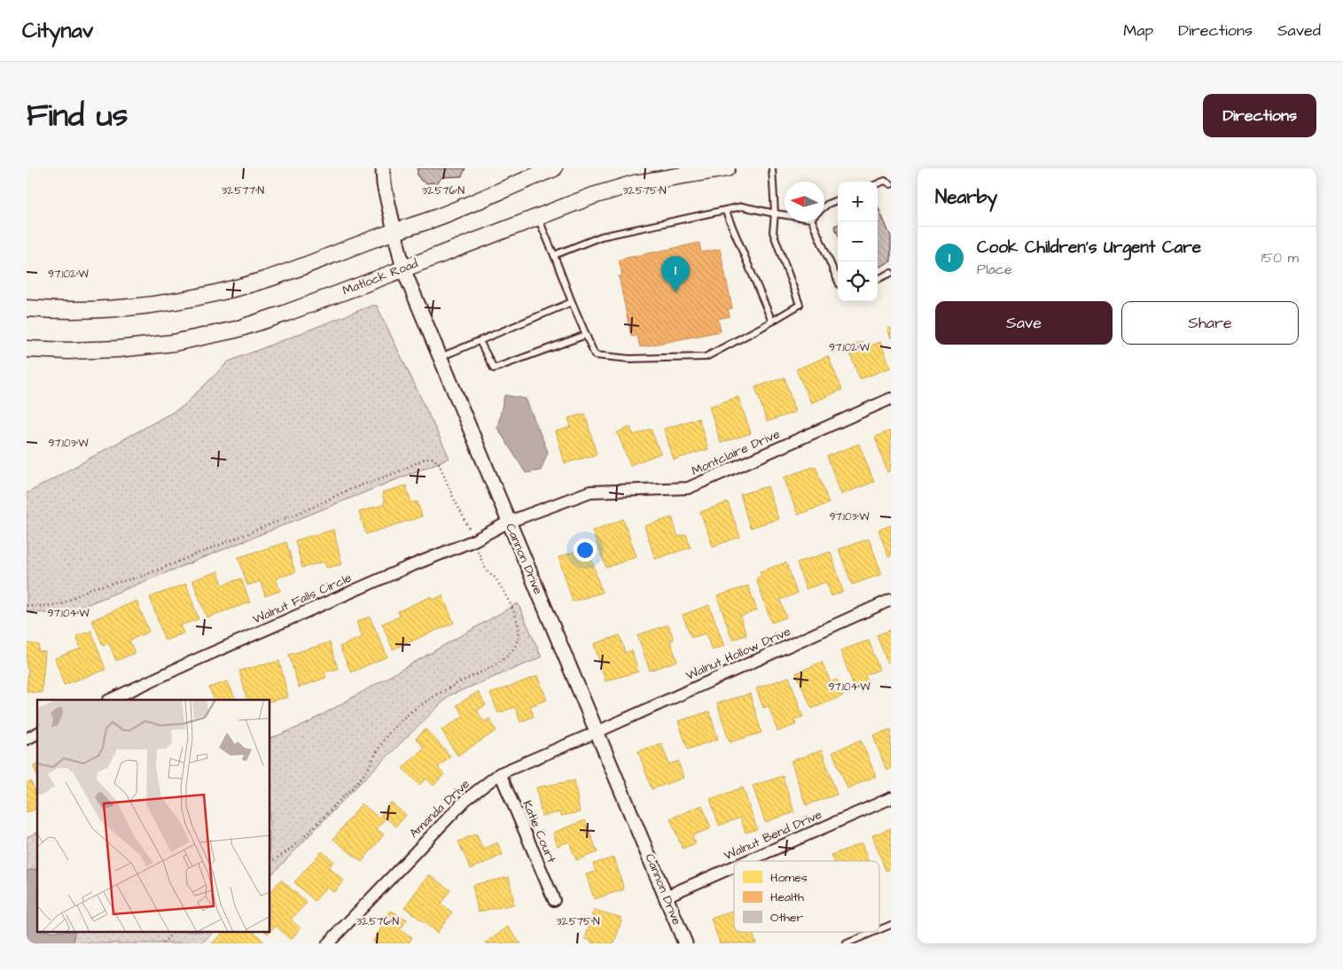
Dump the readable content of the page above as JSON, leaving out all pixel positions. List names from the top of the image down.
{
  "streets": {
    "main road": ["Matlock Road"],
    "street": [
      "Montclaire Drive",
      "Cannon Drive",
      "Walnut Falls Circle",
      "Walnut Hollow Drive",
      "Amanda Drive",
      "Katie Court",
      "Walnut Bend Drive"
    ]
  },
  "crossings": [
    ["Matlock Road", "Cannon Drive"],
    ["Montclaire Drive", "Cannon Drive"],
    ["Montclaire Drive", "Walnut Falls Circle"],
    ["Cannon Drive", "Walnut Falls Circle"],
    ["Cannon Drive", "Walnut Hollow Drive"],
    ["Cannon Drive", "Amanda Drive"],
    ["Cannon Drive", "Walnut Bend Drive"],
    ["Walnut Hollow Drive", "Amanda Drive"],
    ["Amanda Drive", "Katie Court"]
  ],
  "legend": ["Homes", "Health", "Other"],
  "north": "left",
  "page": {
    "header": "Citynav",
    "nav": ["Map", "Directions", "Saved"],
    "title": "Find us",
    "buttons": [
      "Directions",
      ["Save", "Share"]
    ],
    "heading": "Nearby",
    "map_buttons": ["+", "−"],
    "list": [
      {
        "mark": "1",
        "name": "Cook Children's Urgent Care",
        "note": "Place",
        "value": "150 m"
      }
    ],
    "pins": "1"
  },
  "coordinates": [
    "32.577°N",
    "32.576°N",
    "32.575°N",
    "97.102°W",
    "97.103°W",
    "97.104°W"
  ]
}
